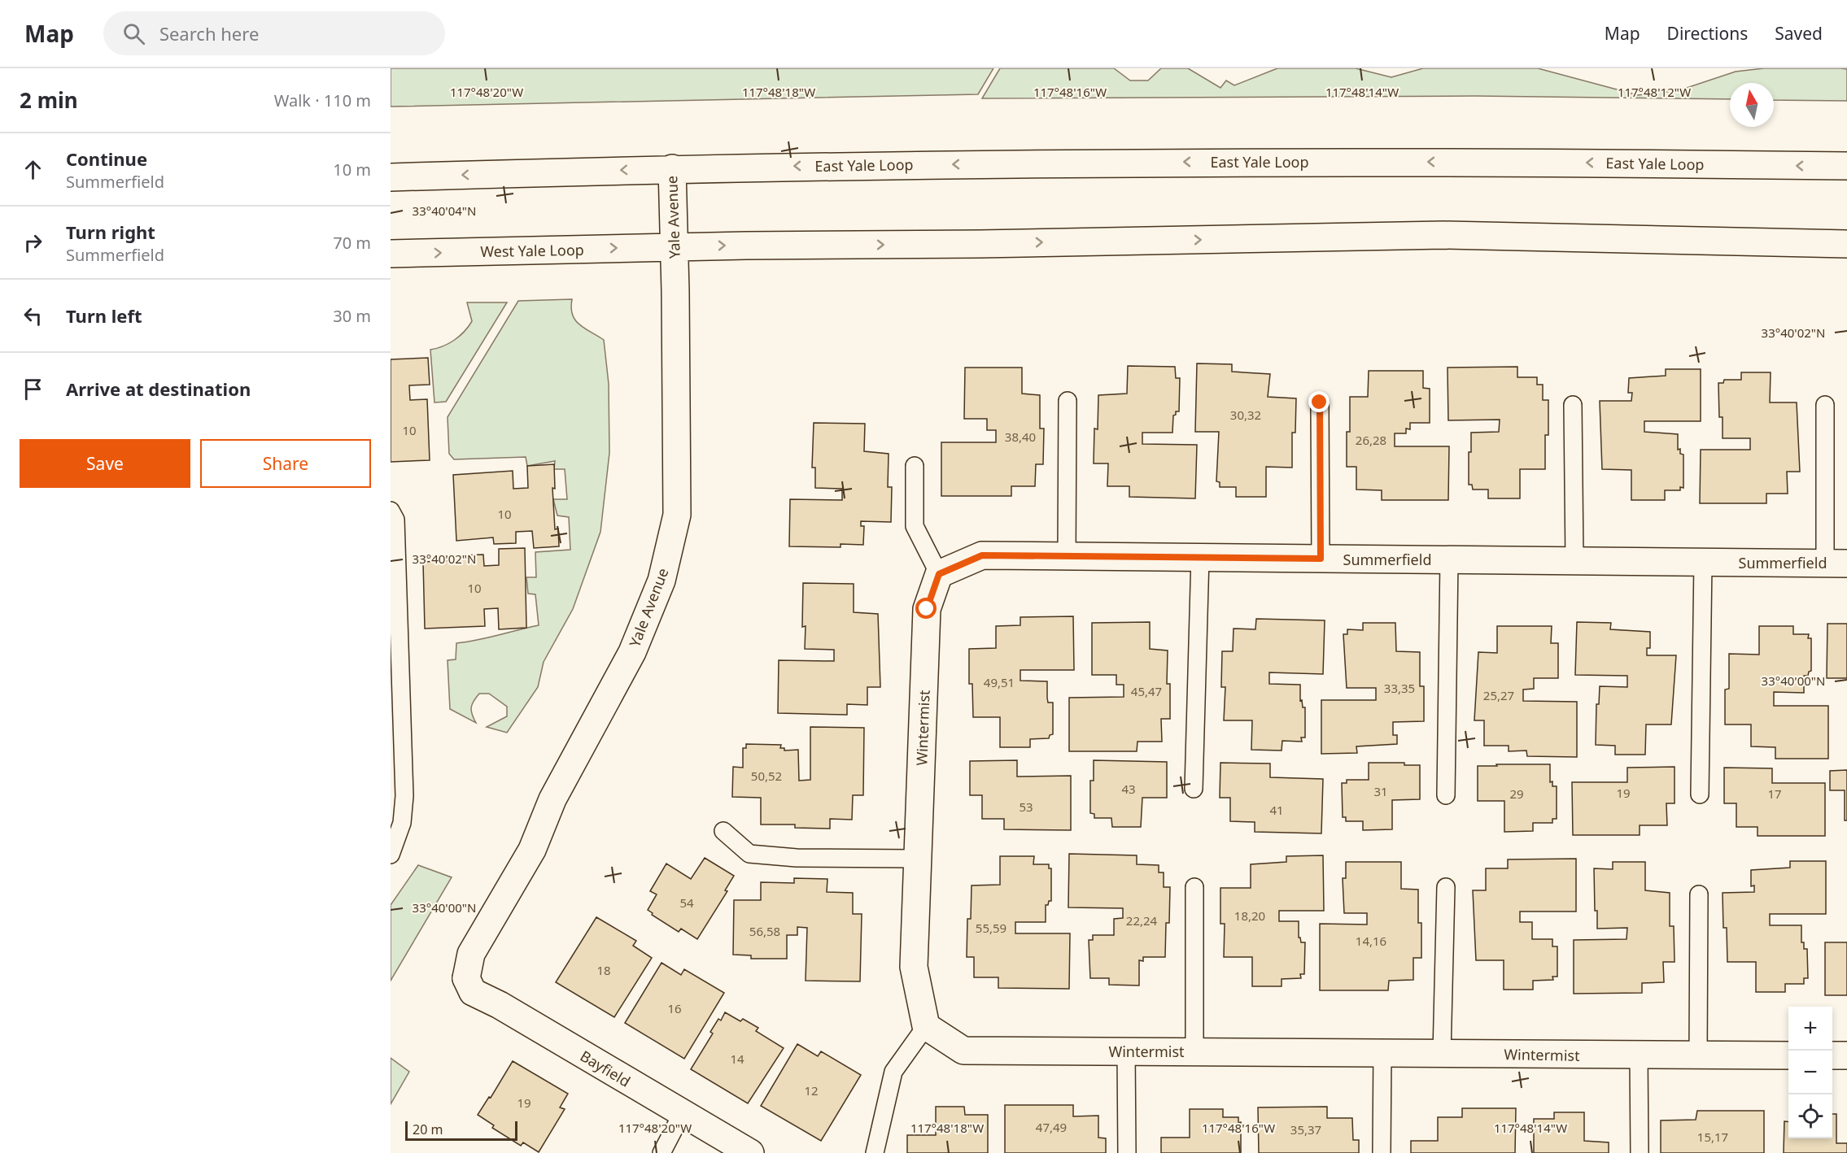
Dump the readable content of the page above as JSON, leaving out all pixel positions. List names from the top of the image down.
{
  "streets": {
    "street": [
      "East Yale Loop",
      "Yale Avenue",
      "West Yale Loop",
      "Summerfield",
      "Wintermist",
      "Bayfield"
    ]
  },
  "crossings": [
    ["East Yale Loop", "Yale Avenue"],
    ["Yale Avenue", "West Yale Loop"],
    ["Yale Avenue", "Bayfield"],
    ["Summerfield", "Wintermist"]
  ],
  "house_numbers": [
    "30,32",
    "10",
    "38,40",
    "26,28",
    "10",
    "10",
    "49,51",
    "33,35",
    "45,47",
    "25,27",
    "50,52",
    "43",
    "31",
    "19",
    "29",
    "17",
    "53",
    "41",
    "54",
    "18,20",
    "22,24",
    "55,59",
    "56,58",
    "14,16",
    "18",
    "16",
    "14",
    "12",
    "19",
    "47,49",
    "35,37",
    "15,17"
  ],
  "scale_bar": "20 m",
  "north": "top",
  "page": {
    "header": "Map",
    "search": "Search here",
    "nav": ["Map", "Directions", "Saved"],
    "heading": ["2 min", "Walk · 110 m"],
    "list": [
      ["Continue", "Summerfield", "10 m"],
      ["Turn right", "Summerfield", "70 m"],
      ["Turn left", "30 m"],
      "Arrive at destination"
    ],
    "buttons": ["Save", "Share"],
    "map_buttons": ["+", "−"],
    "scale": "20 m"
  },
  "coordinates": [
    "117°48'20\"W",
    "117°48'18\"W",
    "117°48'16\"W",
    "117°48'14\"W",
    "117°48'12\"W",
    "33°40'04\"N",
    "33°40'02\"N",
    "33°40'00\"N"
  ]
}
